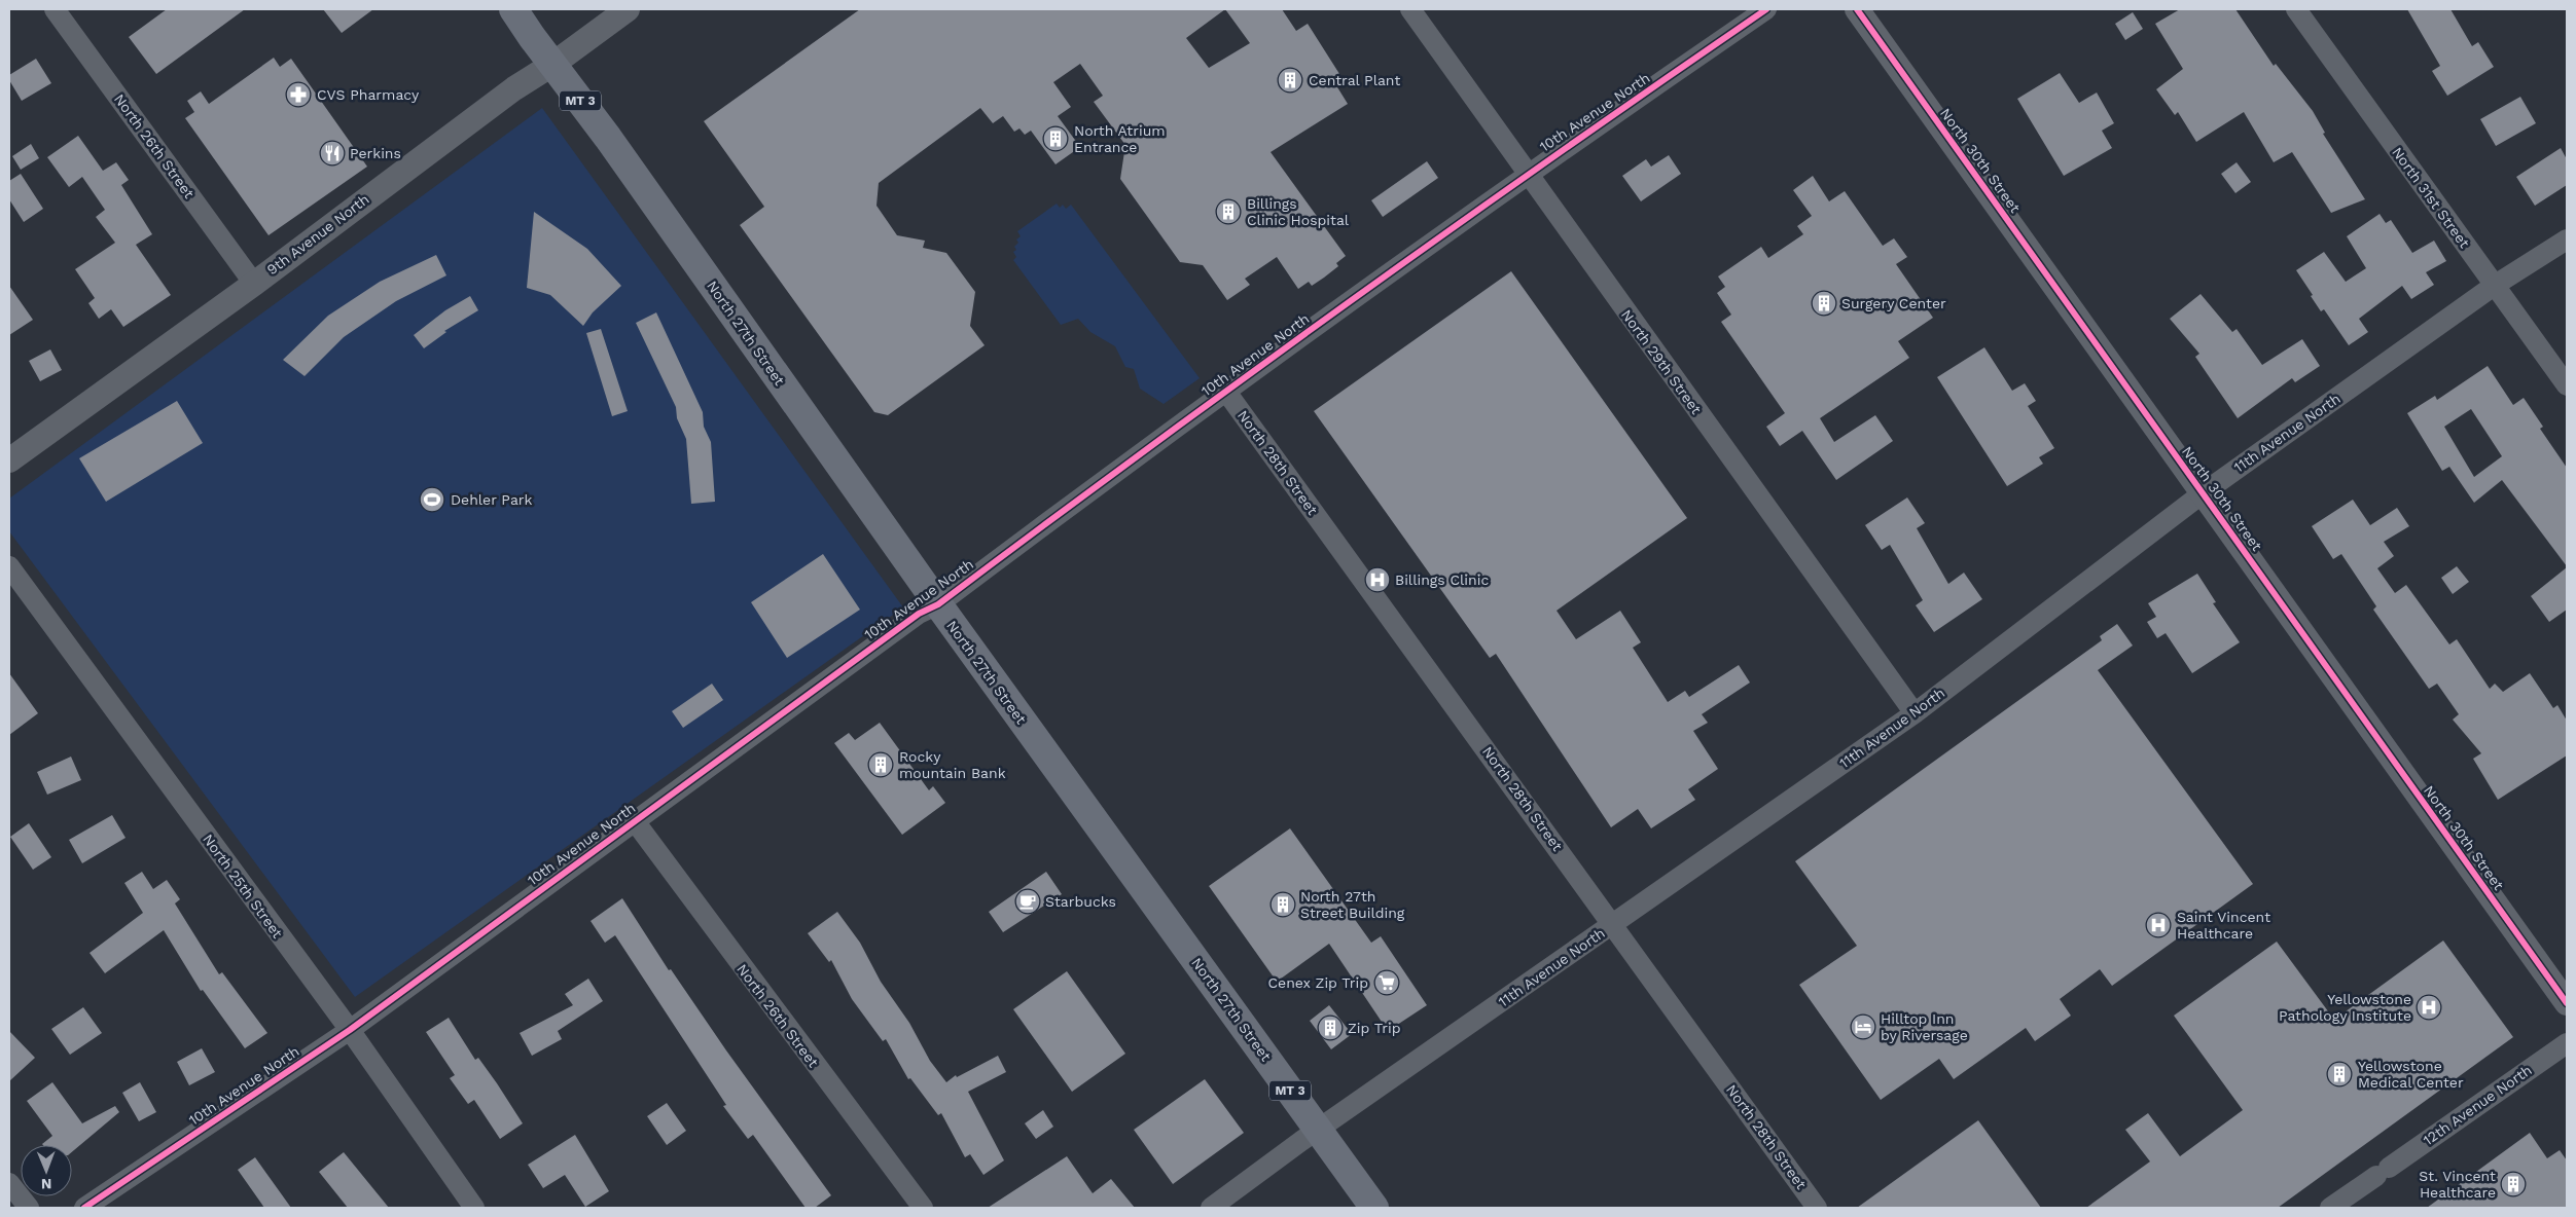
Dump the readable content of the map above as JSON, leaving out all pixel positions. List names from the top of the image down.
{
  "streets": {
    "main road": ["MT 3", "North 27th Street"],
    "street": [
      "10th Avenue North",
      "North 26th Street",
      "North 30th Street",
      "North 31st Street",
      "9th Avenue North",
      "North 29th Street",
      "11th Avenue North",
      "North 28th Street",
      "North 25th Street",
      "12th Avenue North"
    ]
  },
  "crossings": [
    ["10th Avenue North", "North 26th Street"],
    ["10th Avenue North", "North 27th Street"],
    ["10th Avenue North", "North 29th Street"],
    ["10th Avenue North", "North 28th Street"],
    ["10th Avenue North", "North 25th Street"],
    ["North 26th Street", "9th Avenue North"],
    ["North 30th Street", "11th Avenue North"],
    ["North 31st Street", "11th Avenue North"],
    ["9th Avenue North", "North 27th Street"],
    ["North 27th Street", "11th Avenue North"],
    ["North 29th Street", "11th Avenue North"],
    ["11th Avenue North", "North 28th Street"]
  ],
  "places": {
    "building": [
      "Central Plant",
      "North Atrium Entrance",
      "Billings Clinic Hospital",
      "Surgery Center",
      "Rocky mountain Bank",
      "North 27th Street Building",
      "Zip Trip",
      "Yellowstone Medical Center",
      "St. Vincent Healthcare"
    ],
    "pharmacy": ["CVS Pharmacy"],
    "restaurant": ["Perkins"],
    "sports": ["Dehler Park"],
    "hospital": ["Billings Clinic", "Saint Vincent Healthcare", "Yellowstone Pathology Institute"],
    "cafe": ["Starbucks"],
    "supermarket": ["Cenex Zip Trip"],
    "hotel": ["Hilltop Inn by Riversage"]
  },
  "north": "bottom"
}
